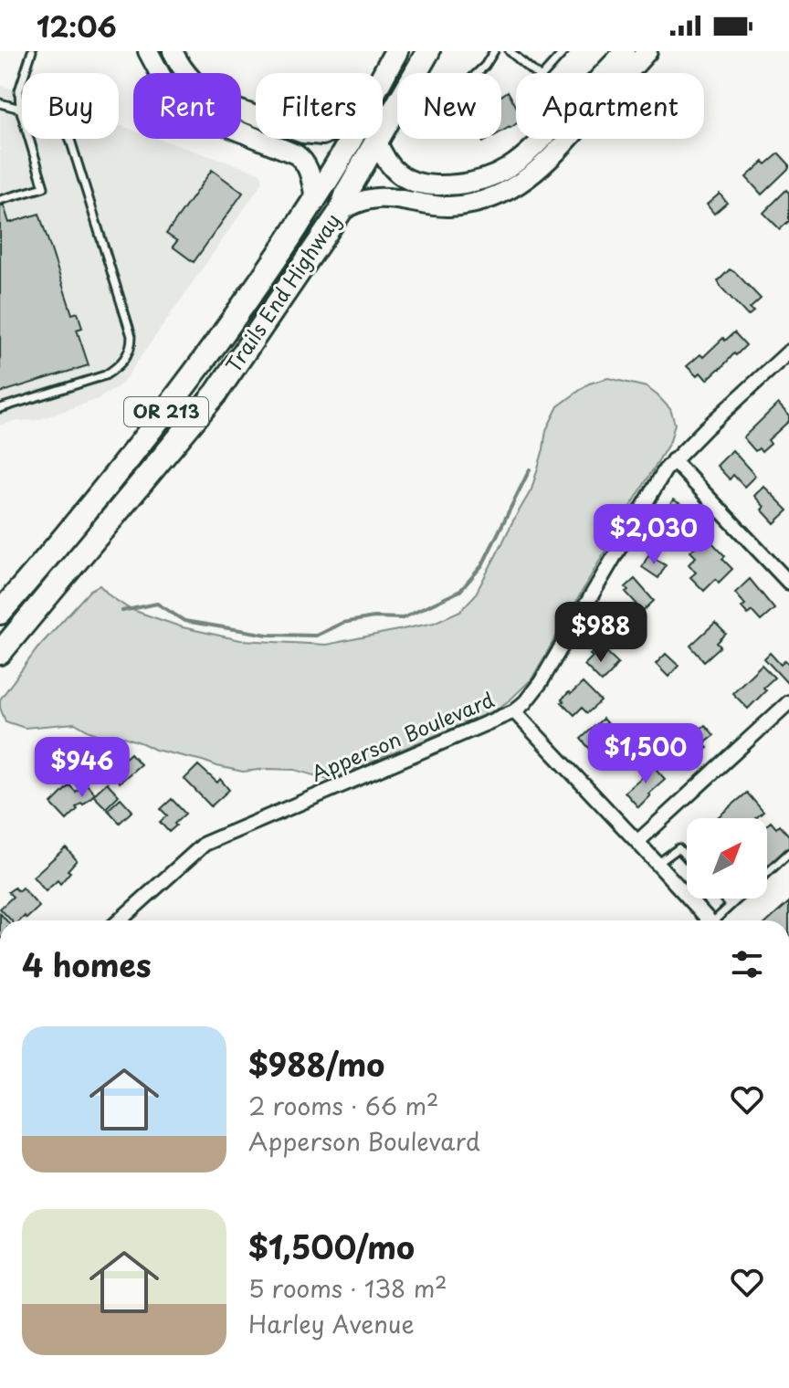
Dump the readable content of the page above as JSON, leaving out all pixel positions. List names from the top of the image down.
{
  "streets": {
    "highway": ["Trails End Highway", "OR 213"],
    "street": ["Apperson Boulevard"]
  },
  "north": "top right",
  "page": {
    "status": "12:06",
    "chip": [
      "Buy",
      "Rent",
      "Filters",
      "New",
      "Apartment"
    ],
    "price": [
      "$2,030",
      "$988",
      "$1,500",
      "$946"
    ],
    "heading": "4 homes",
    "list": [
      {
        "name": "$988/mo",
        "note": "2 rooms · 66 m² · Apperson Boulevard"
      },
      {
        "name": "$1,500/mo",
        "note": "5 rooms · 138 m² · Harley Avenue"
      }
    ]
  }
}
